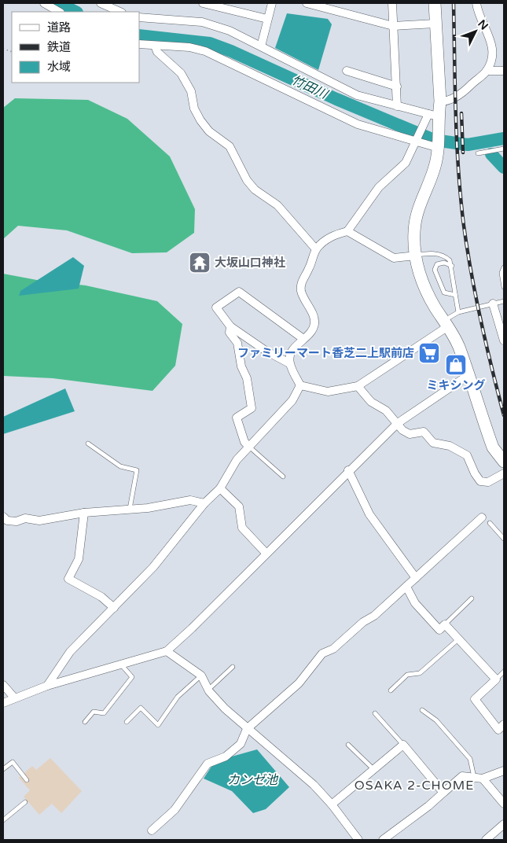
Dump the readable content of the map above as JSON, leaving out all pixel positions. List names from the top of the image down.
{
  "districts": ["OSAKA 2-CHOME"],
  "water": ["竹田川", "カンゼ池"],
  "places": {
    "temple": ["大坂山口神社"],
    "supermarket": ["ファミリーマート香芝二上駅前店"],
    "shop": ["ミキシング"]
  },
  "legend": ["道路", "鉄道", "水域"],
  "north": "top right"
}
